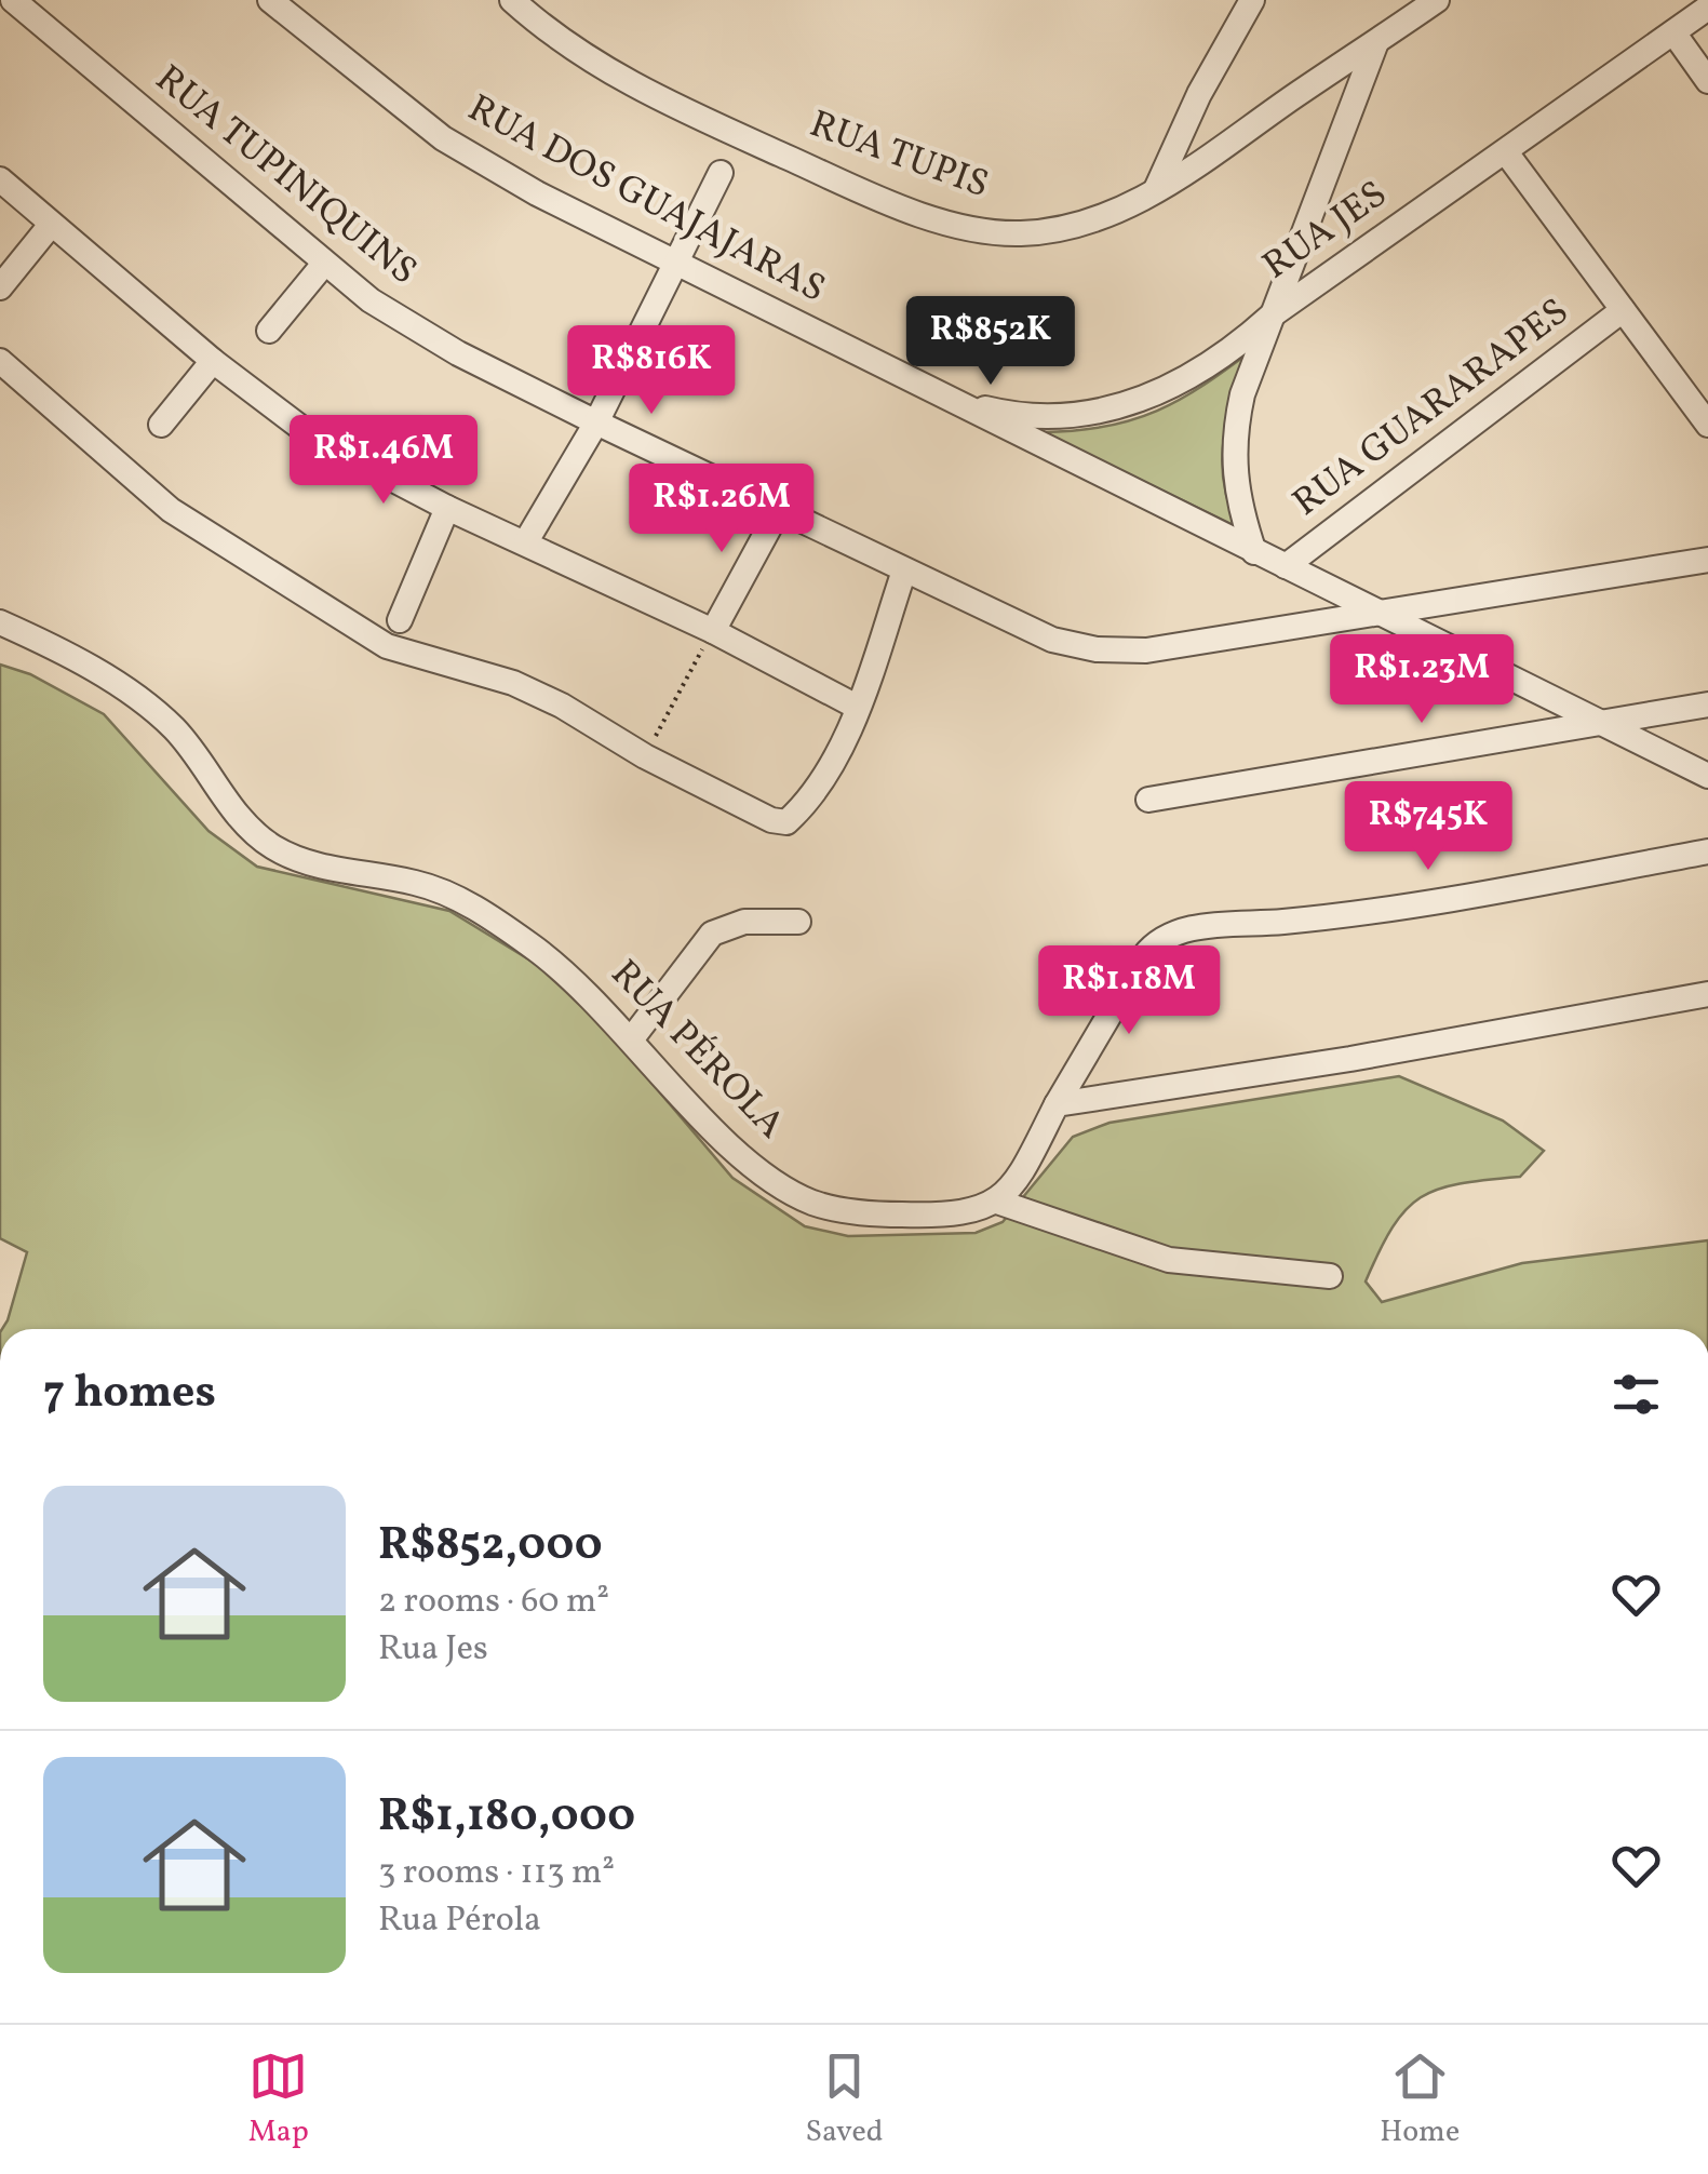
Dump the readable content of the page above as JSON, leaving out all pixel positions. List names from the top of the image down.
{
  "streets": {
    "street": [
      "RUA TUPIS",
      "RUA TUPINIQUINS",
      "RUA DOS GUAJAJARAS",
      "RUA JES",
      "RUA GUARARAPES",
      "RUA PÉROLA"
    ]
  },
  "crossings": [
    ["RUA TUPINIQUINS", "RUA DOS GUAJAJARAS"],
    ["RUA DOS GUAJAJARAS", "RUA JES"],
    ["RUA DOS GUAJAJARAS", "RUA GUARARAPES"]
  ],
  "page": {
    "price": [
      "R$852K",
      "R$816K",
      "R$1.46M",
      "R$1.26M",
      "R$1.23M",
      "R$745K",
      "R$1.18M"
    ],
    "heading": "7 homes",
    "list": [
      {
        "name": "R$852,000",
        "note": "2 rooms · 60 m² · Rua Jes"
      },
      {
        "name": "R$1,180,000",
        "note": "3 rooms · 113 m² · Rua Pérola"
      }
    ],
    "tabs": ["Map", "Saved", "Home"]
  }
}
